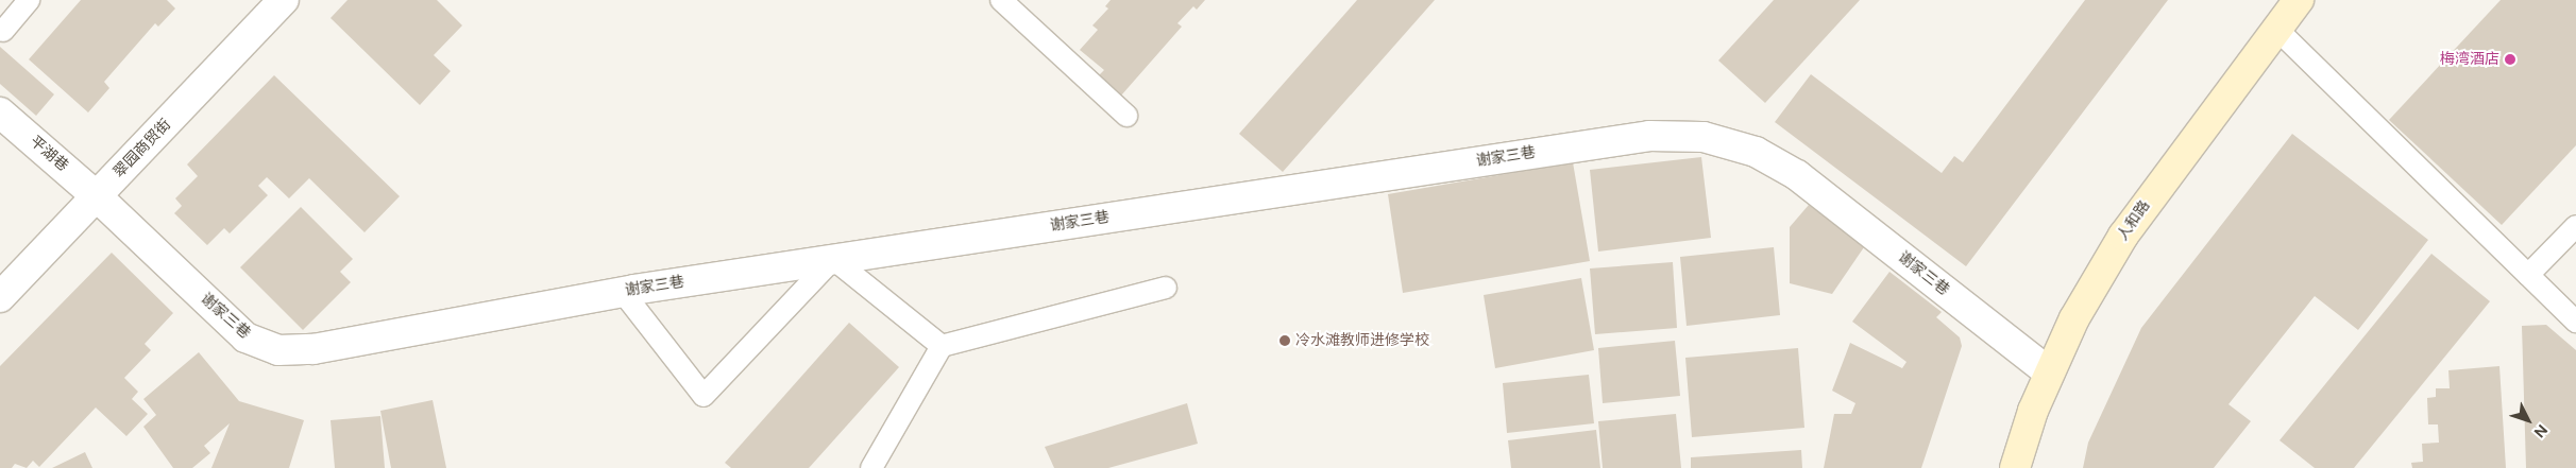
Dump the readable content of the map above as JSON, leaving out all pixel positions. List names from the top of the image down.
{
  "streets": {
    "main road": ["人和路"],
    "street": ["翠园商贸街", "平湖巷", "谢家三巷"]
  },
  "crossings": [
    ["翠园商贸街", "平湖巷"],
    ["翠园商贸街", "谢家三巷"],
    ["平湖巷", "谢家三巷"],
    ["谢家三巷", "人和路"]
  ],
  "places": ["梅湾酒店", "冷水滩教师进修学校"],
  "north": "bottom right"
}
